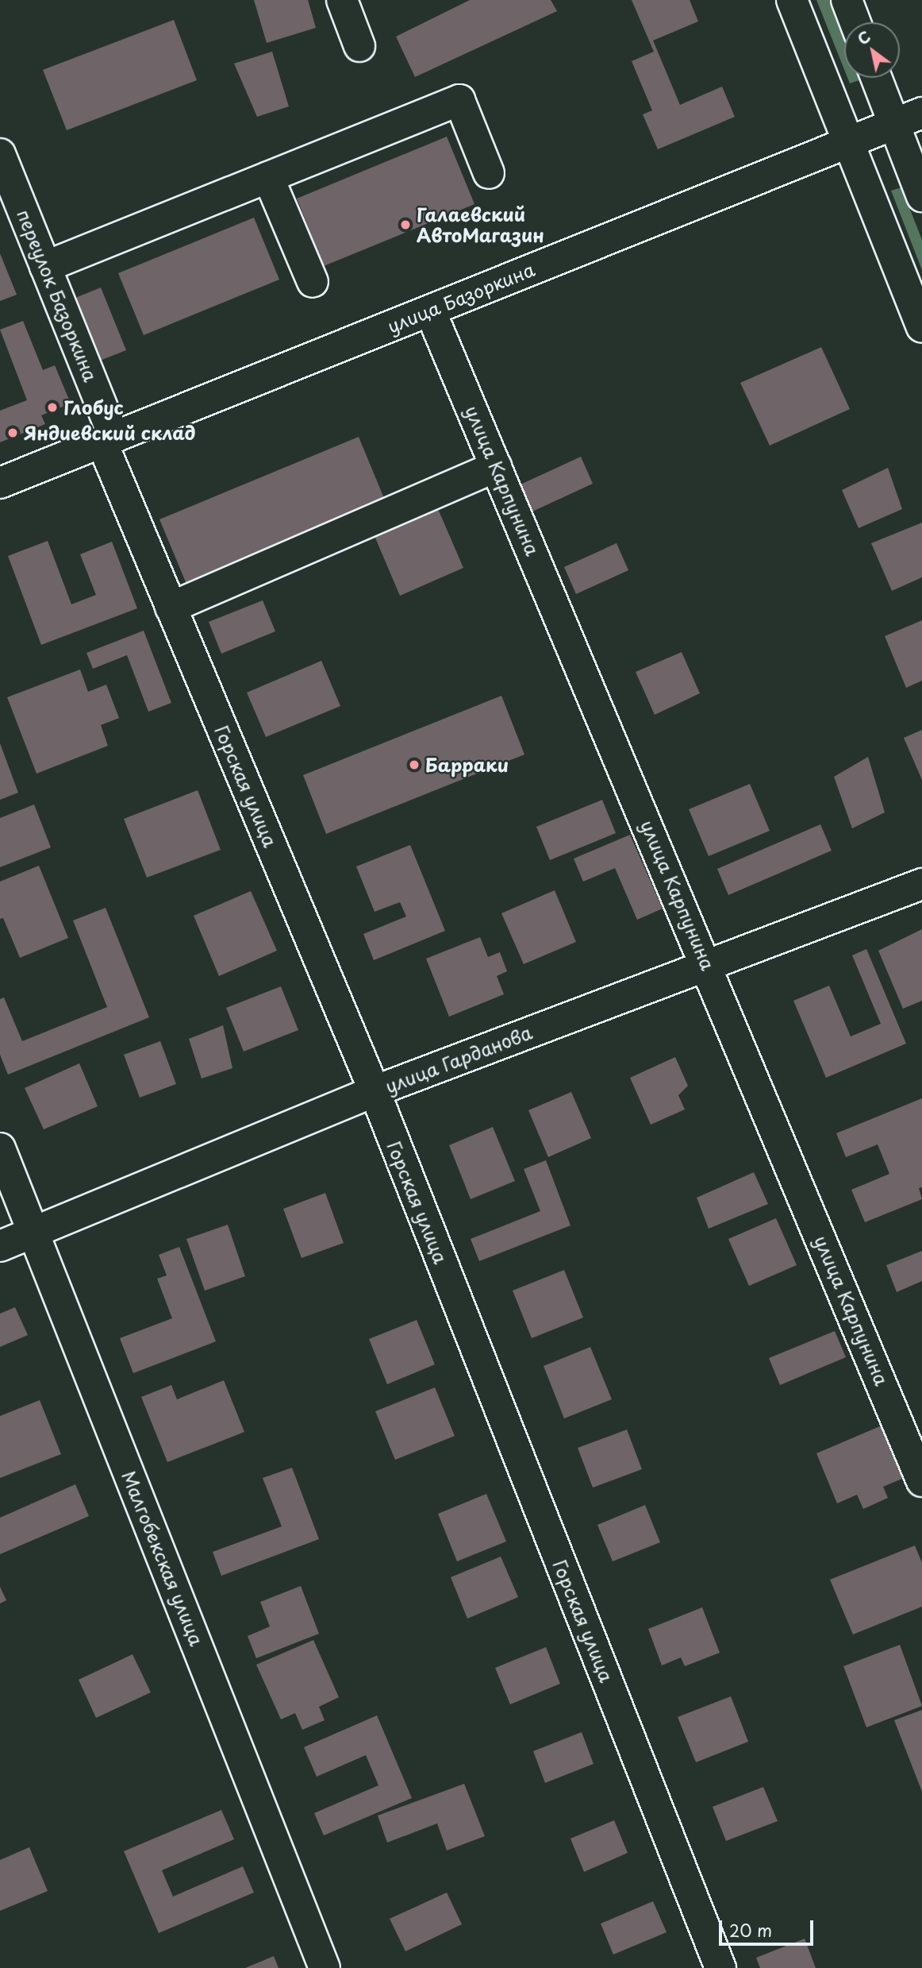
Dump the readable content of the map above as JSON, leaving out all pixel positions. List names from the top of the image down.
{
  "streets": {
    "street": [
      "переулок Базоркина",
      "улица Базоркина",
      "улица Карпунина",
      "Горская улица",
      "улица Гарданова",
      "Малгобекская улица"
    ]
  },
  "crossings": [
    ["переулок Базоркина", "улица Базоркина"],
    ["переулок Базоркина", "Горская улица"],
    ["улица Базоркина", "улица Карпунина"],
    ["улица Базоркина", "Горская улица"],
    ["улица Карпунина", "улица Гарданова"],
    ["Горская улица", "улица Гарданова"],
    ["улица Гарданова", "Малгобекская улица"]
  ],
  "places": [
    "Галаевский АвтоМагазин",
    "Глобус",
    "Яндиевский склад",
    "Барраки"
  ],
  "scale_bar": "20 m",
  "north": "top left"
}
